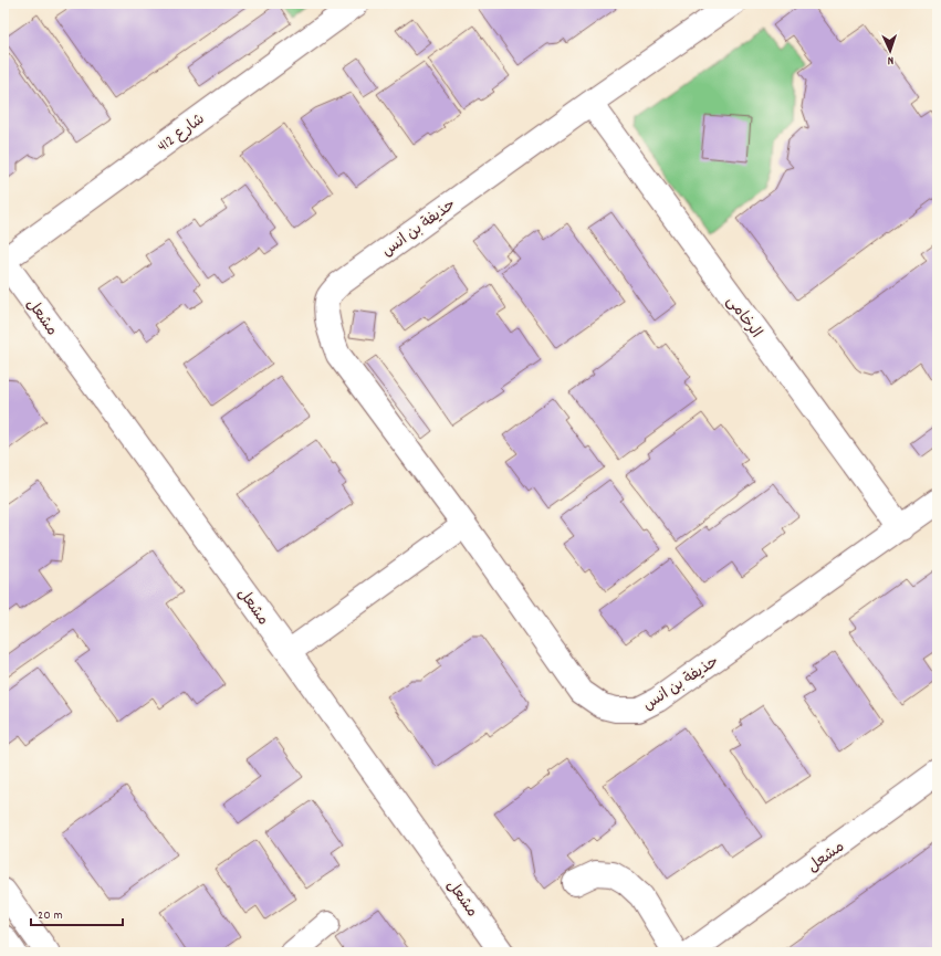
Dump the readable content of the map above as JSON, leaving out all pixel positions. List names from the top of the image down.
{
  "streets": {
    "street": [
      "شارع 412",
      "حذيفة بن انس",
      "مشعل",
      "الرخامى"
    ]
  },
  "crossings": [
    ["شارع 412", "مشعل"],
    ["حذيفة بن انس", "الرخامى"]
  ],
  "scale_bar": "20 m",
  "north": "bottom"
}
